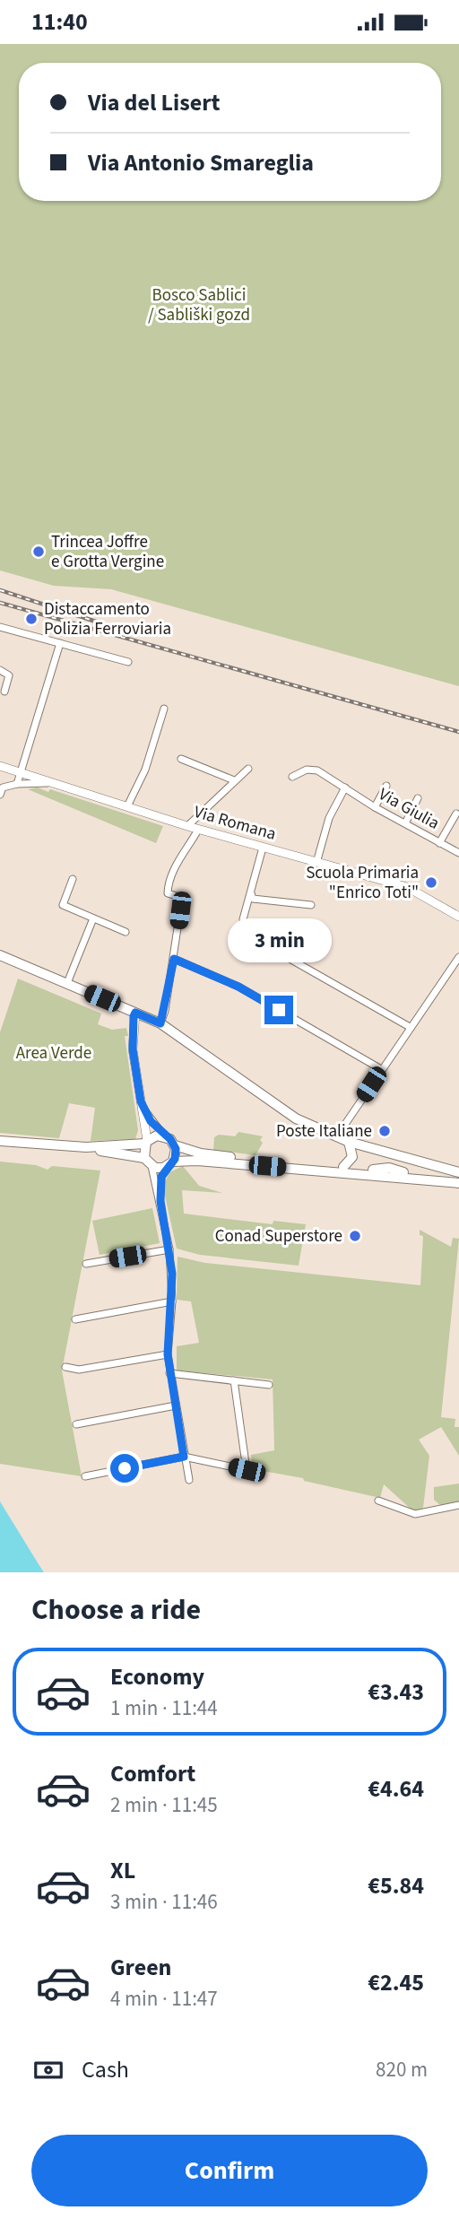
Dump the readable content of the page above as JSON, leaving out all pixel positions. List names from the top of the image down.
{
  "streets": {
    "street": ["Via Giulia", "Via Romana"]
  },
  "parks": ["Bosco Sablici / Sabliški gozd", "Area Verde"],
  "places": [
    "Trincea Joffre e Grotta Vergine",
    "Distaccamento Polizia Ferroviaria",
    "Scuola Primaria \"Enrico Toti\"",
    "Poste Italiane",
    "Conad Superstore"
  ],
  "page": {
    "status": "11:40",
    "banner": ["Via del Lisert", "Via Antonio Smareglia"],
    "bubble": "3 min",
    "heading": "Choose a ride",
    "list": [
      {
        "name": "Economy",
        "note": "1 min · 11:44",
        "value": "€3.43"
      },
      {
        "name": "Comfort",
        "note": "2 min · 11:45",
        "value": "€4.64"
      },
      {
        "name": "XL",
        "note": "3 min · 11:46",
        "value": "€5.84"
      },
      {
        "name": "Green",
        "note": "4 min · 11:47",
        "value": "€2.45"
      }
    ],
    "pay": ["Cash", "820 m"],
    "buttons": "Confirm"
  }
}
